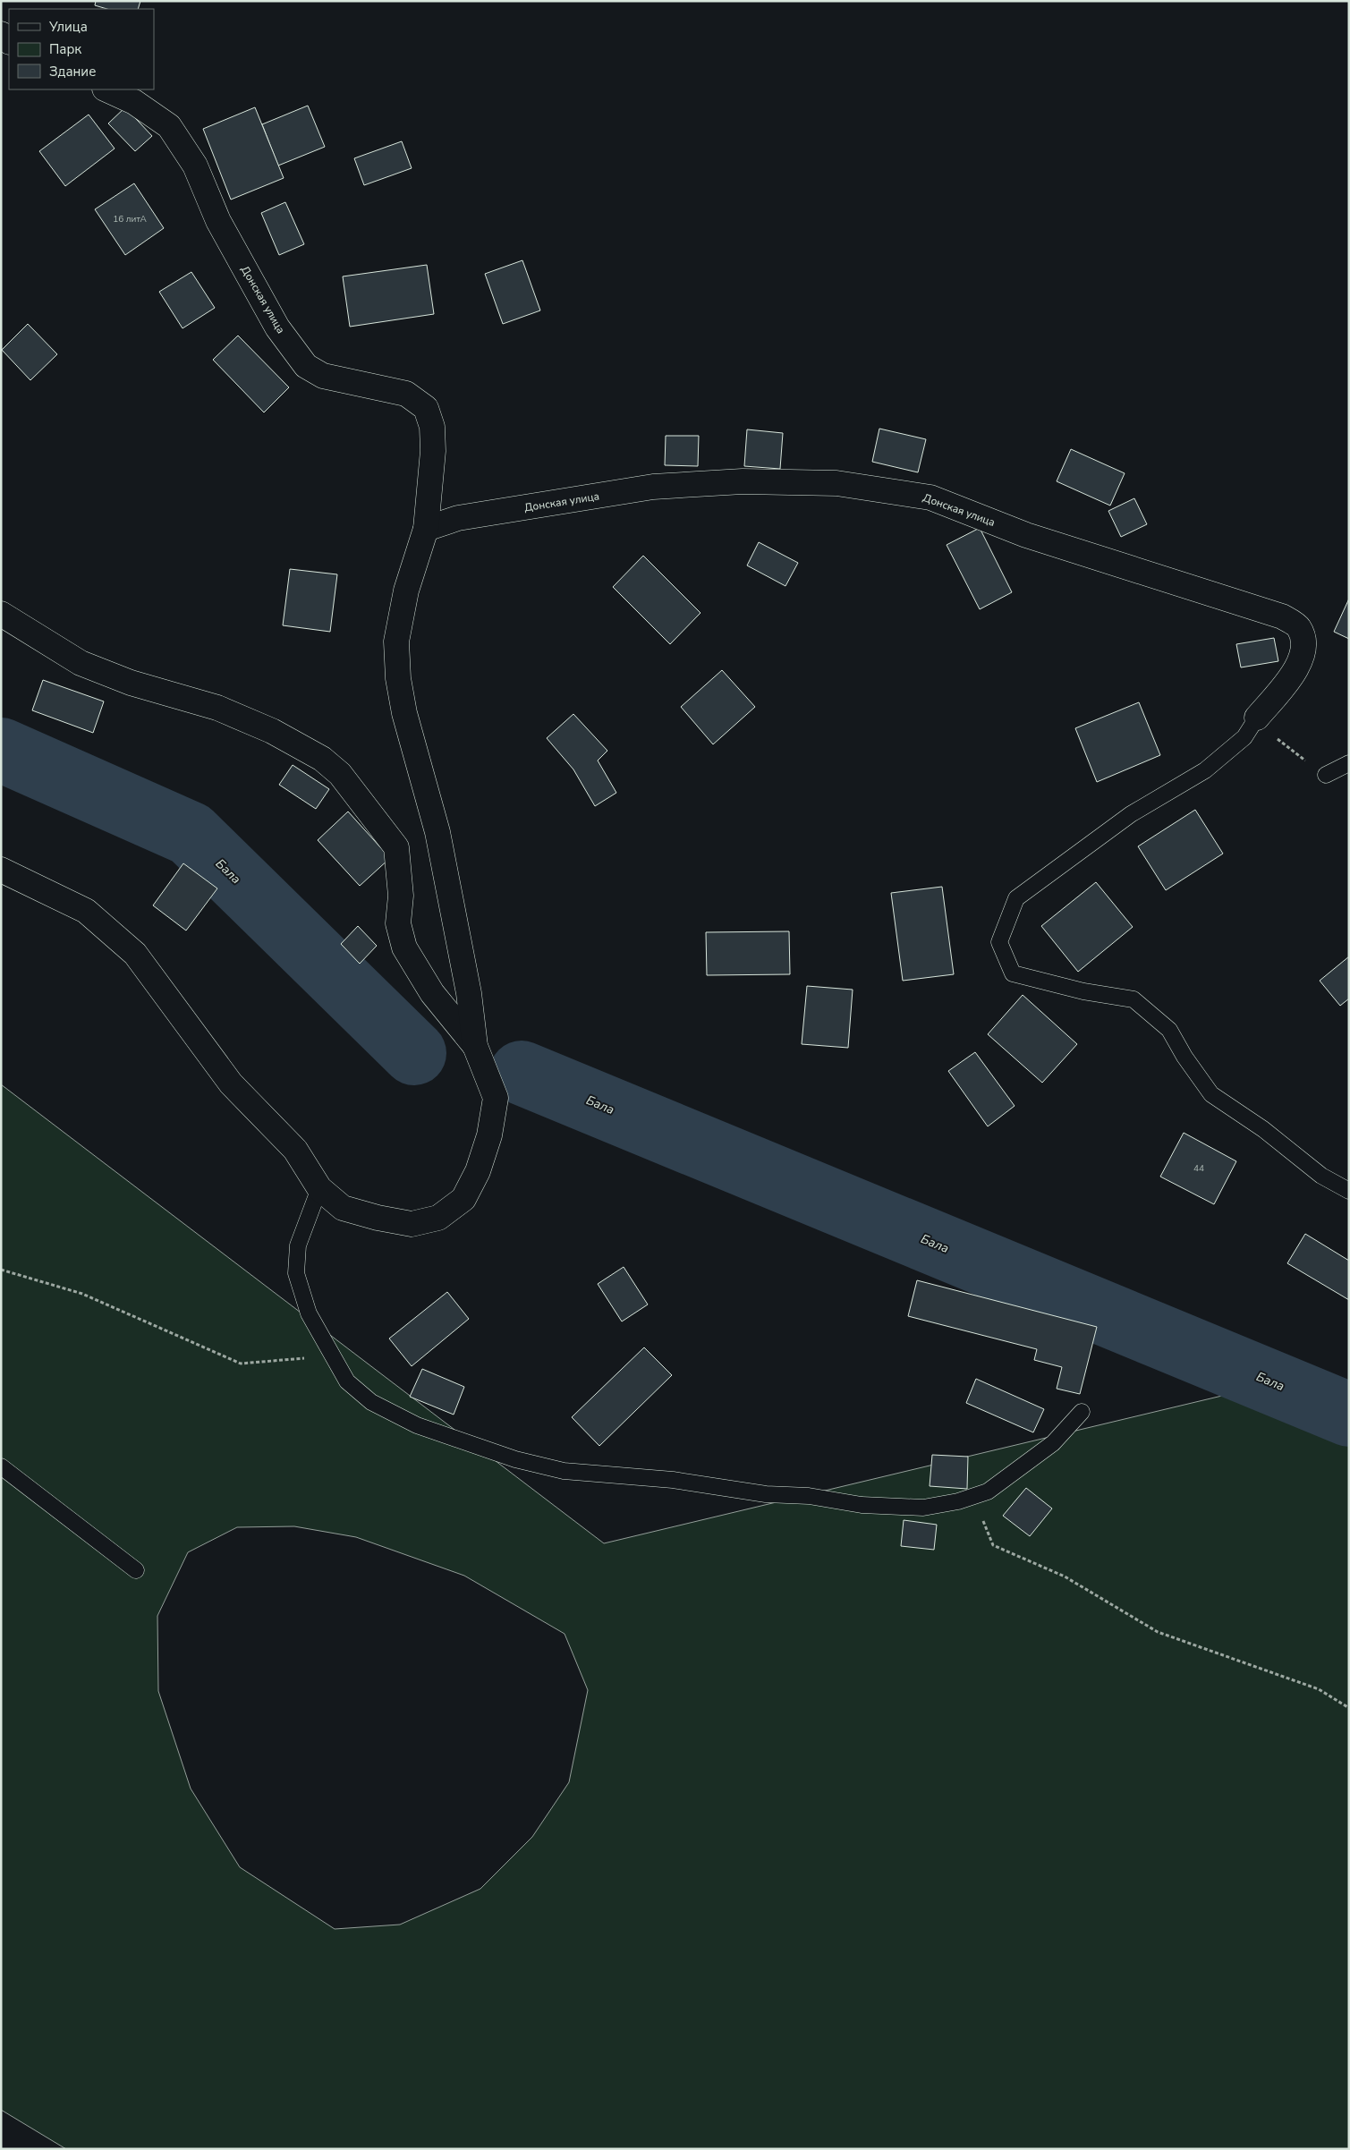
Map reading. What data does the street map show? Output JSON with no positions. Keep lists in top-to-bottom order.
{
  "streets": {
    "street": ["Донская улица"]
  },
  "water": ["Бала"],
  "house_numbers": ["16 литА", "44"],
  "legend": ["Улица", "Парк", "Здание"]
}
